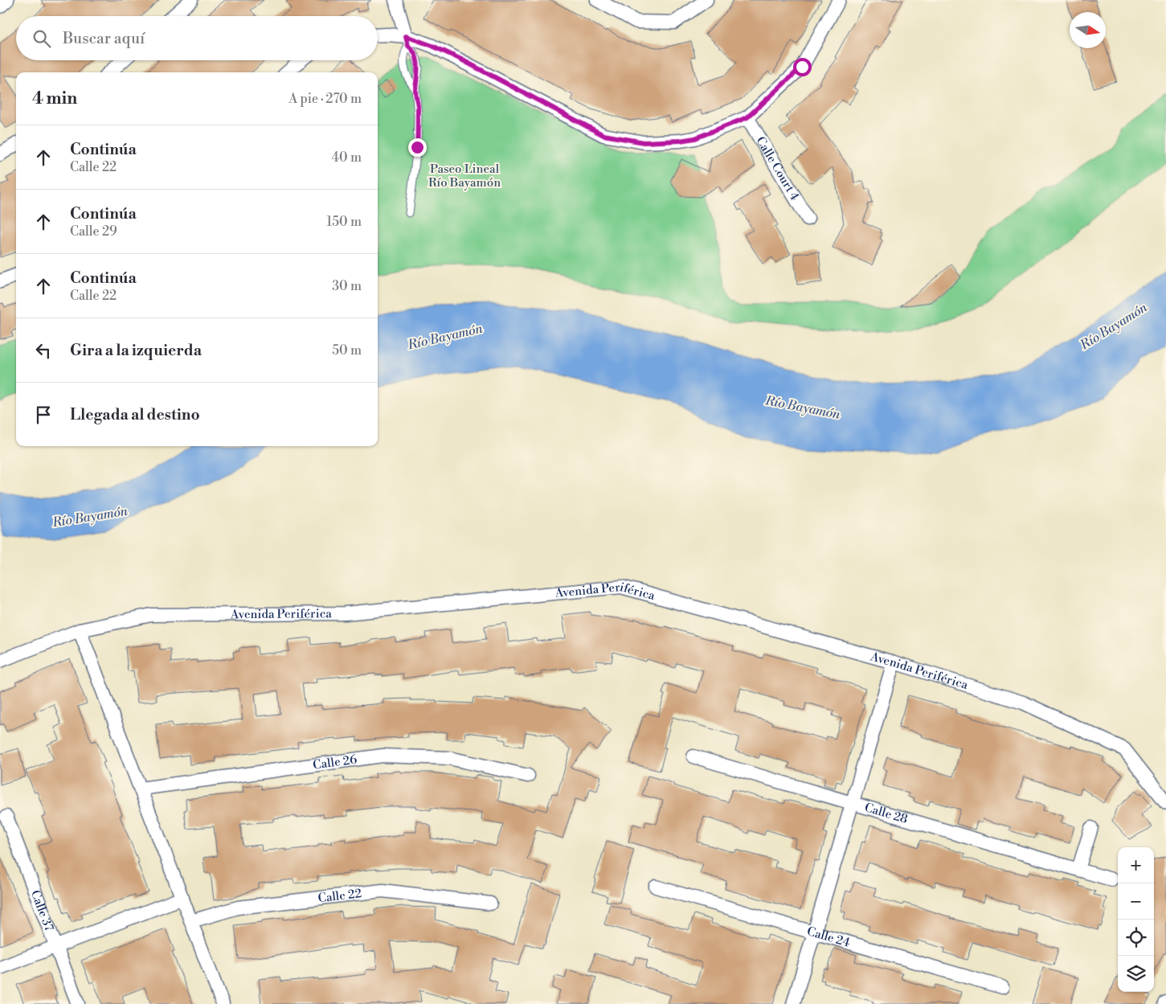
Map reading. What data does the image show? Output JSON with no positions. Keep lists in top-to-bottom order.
{
  "streets": {
    "street": [
      "Calle Court 4",
      "Avenida Periférica",
      "Calle 26",
      "Calle 28",
      "Calle 22",
      "Calle 37",
      "Calle 24"
    ]
  },
  "water": ["Río Bayamón"],
  "parks": ["Paseo Lineal Río Bayamón"],
  "north": "right",
  "page": {
    "search": "Buscar aquí",
    "heading": ["4 min", "A pie · 270 m"],
    "list": [
      ["Continúa", "Calle 22", "40 m"],
      ["Continúa", "Calle 29", "150 m"],
      ["Continúa", "Calle 22", "30 m"],
      ["Gira a la izquierda", "50 m"],
      "Llegada al destino"
    ],
    "map_buttons": ["+", "−"]
  }
}
